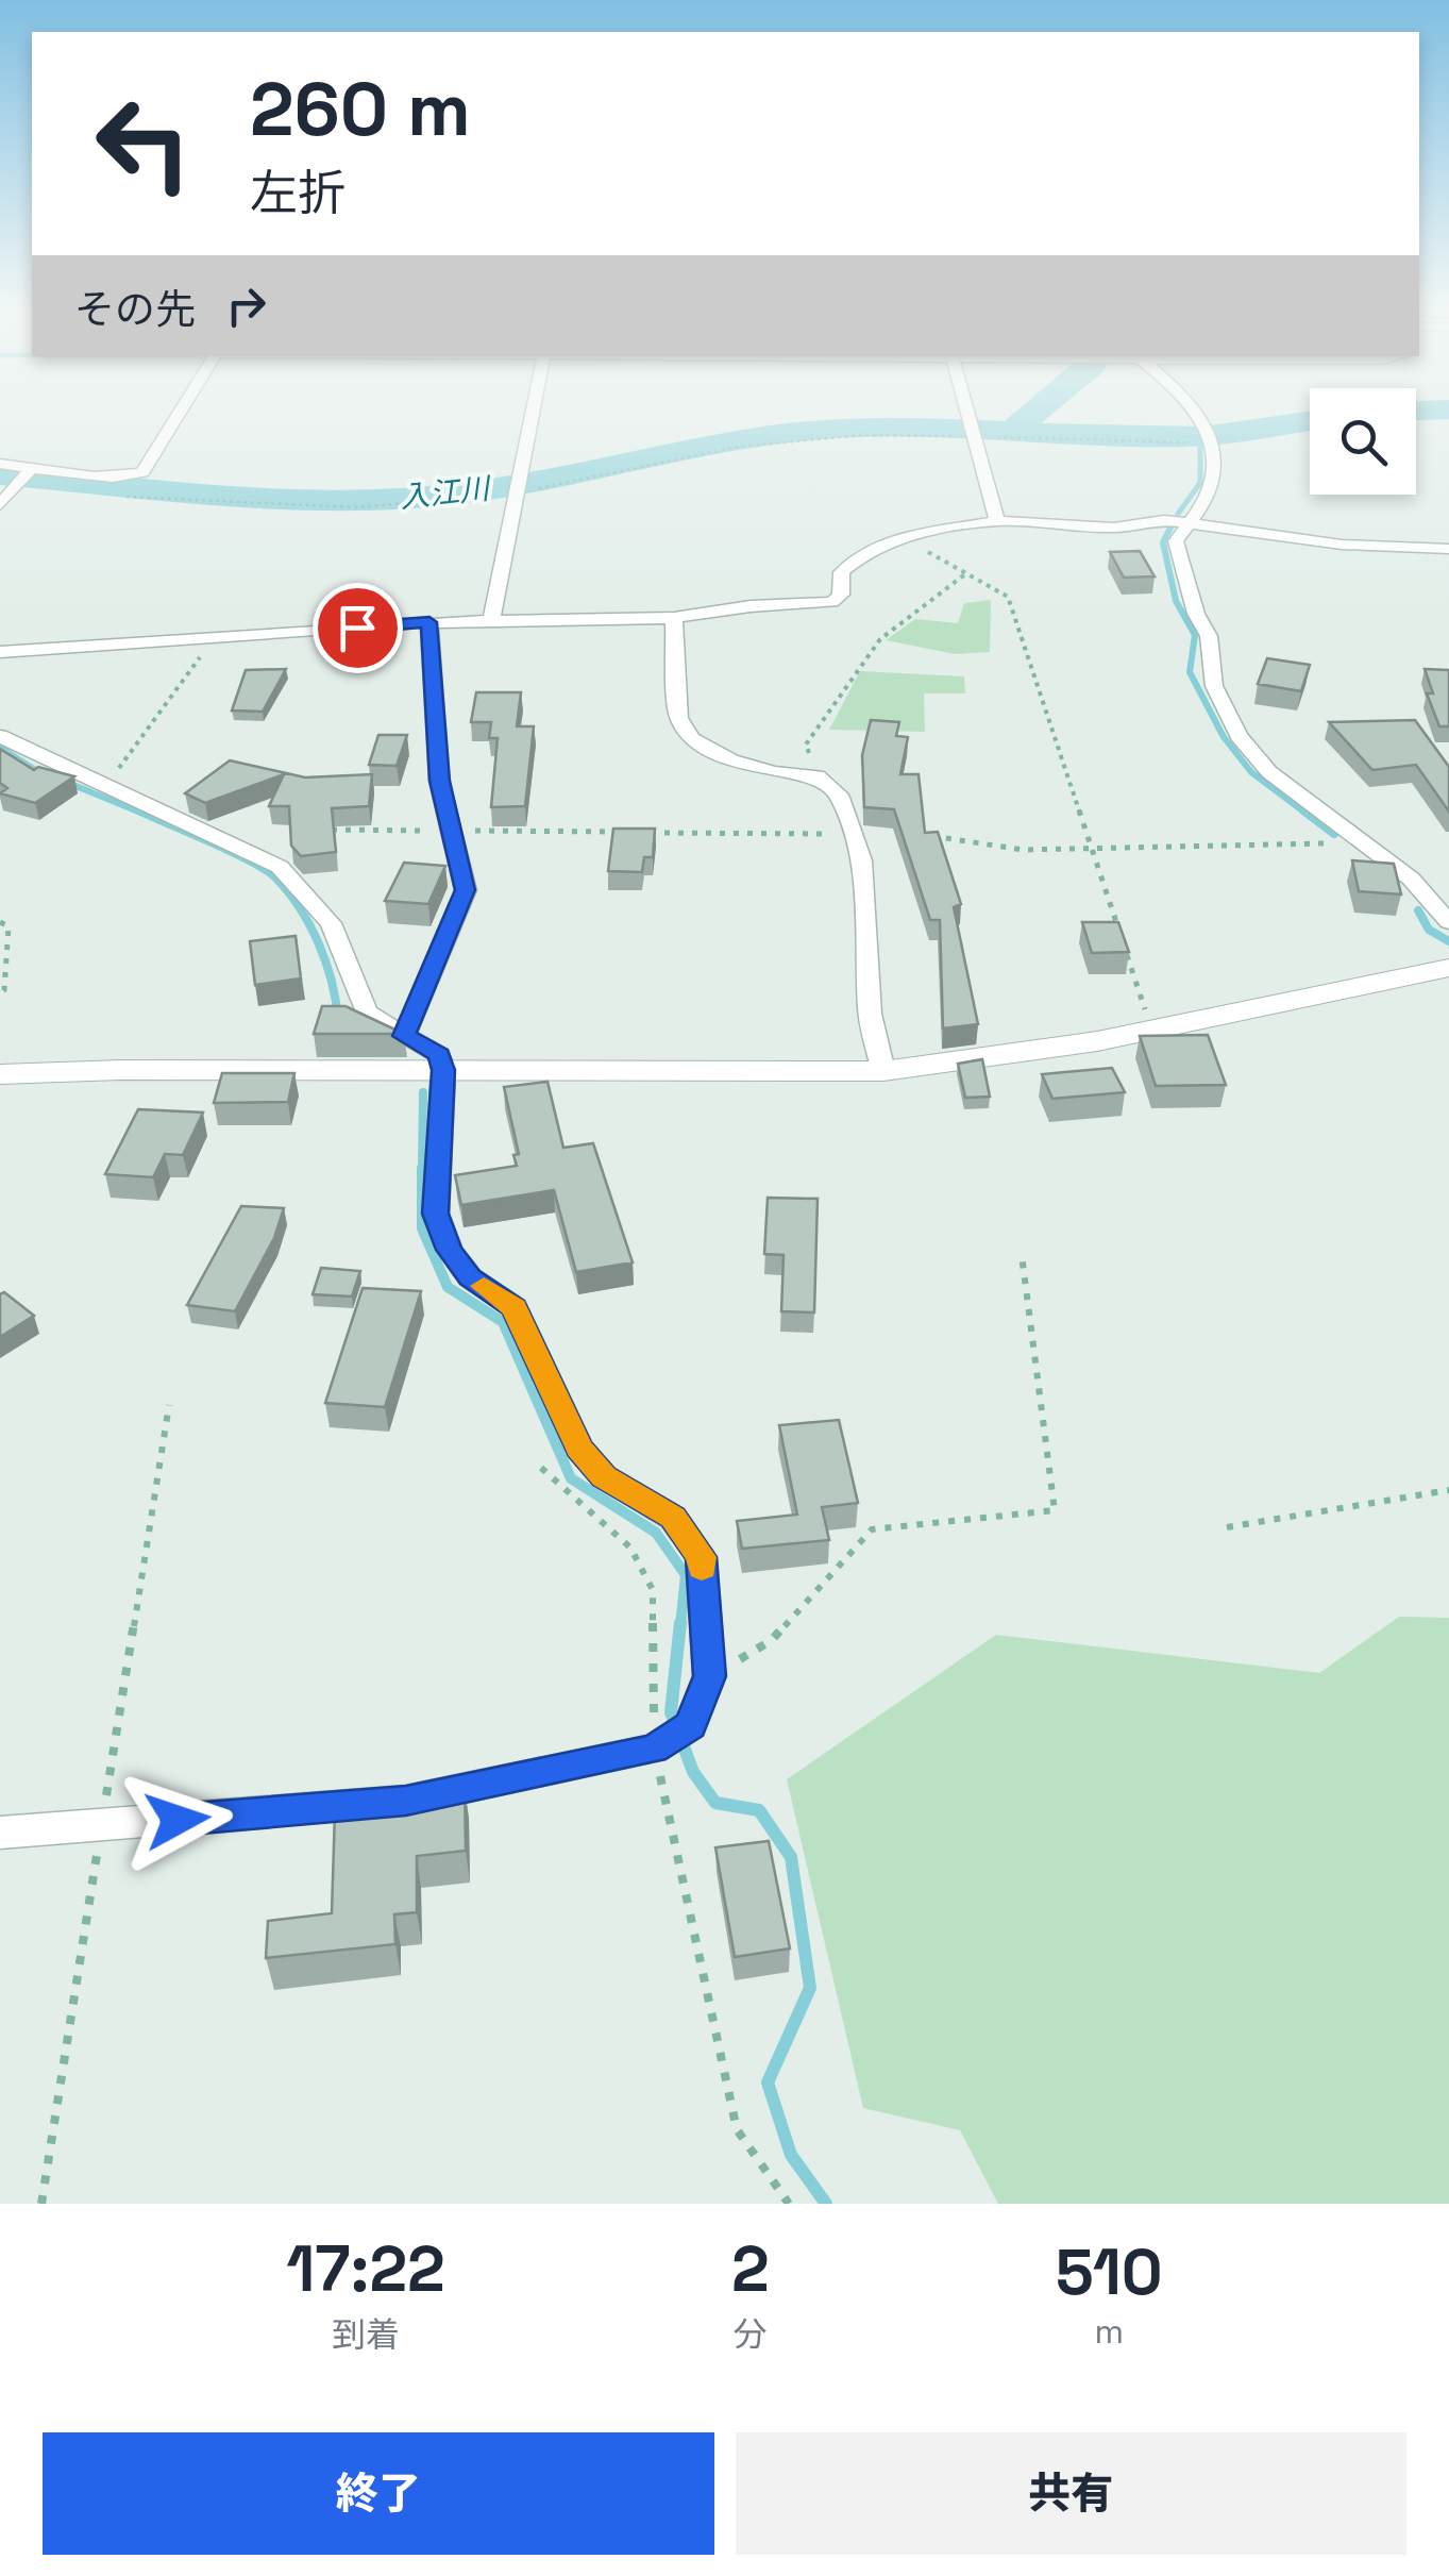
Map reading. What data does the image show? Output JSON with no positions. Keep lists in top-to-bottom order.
{
  "water": ["入江川"],
  "page": {
    "turn": ["260 m", "左折"],
    "then": "その先",
    "eta": [
      "17:22",
      "到着",
      "2",
      "分",
      "510",
      "m"
    ],
    "buttons": ["終了", "共有"]
  }
}
